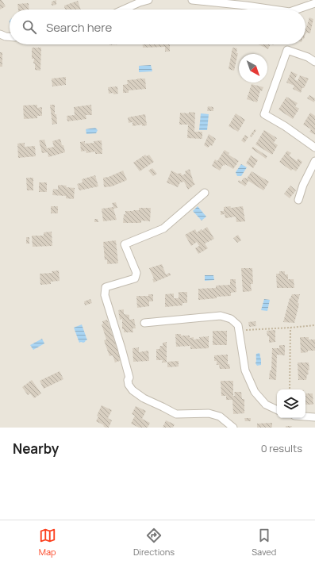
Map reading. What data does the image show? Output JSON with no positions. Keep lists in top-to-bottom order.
{
  "north": "bottom right",
  "page": {
    "search": "Search here",
    "heading": ["Nearby", "0 results"],
    "nav": ["Map", "Directions", "Saved"]
  }
}
